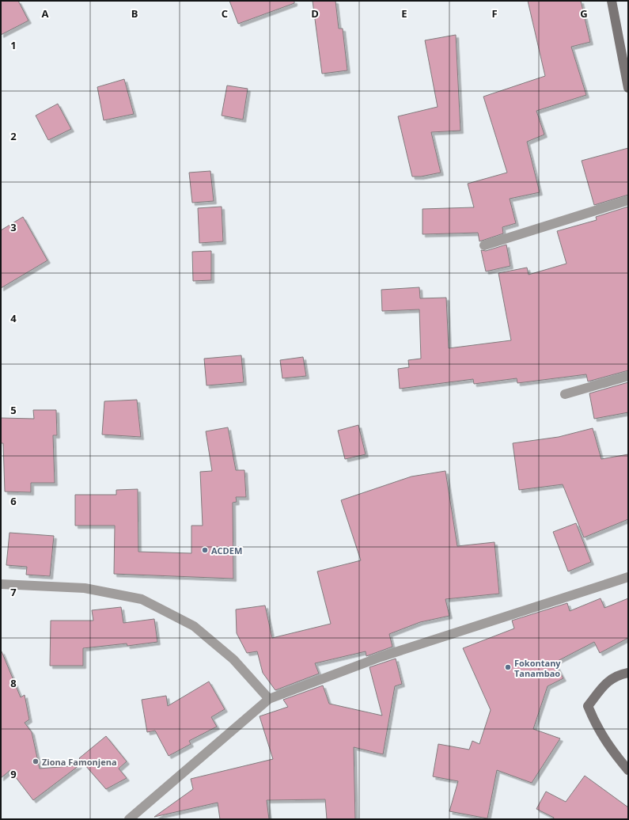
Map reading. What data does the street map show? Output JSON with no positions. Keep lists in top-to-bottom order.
{
  "places": ["ACDEM", "Fokontany Tanambao", "Ziona Famonjena"],
  "grid": {
    "columns": [
      "A",
      "B",
      "C",
      "D",
      "E",
      "F",
      "G"
    ],
    "rows": [
      "1",
      "2",
      "3",
      "4",
      "5",
      "6",
      "7",
      "8",
      "9"
    ]
  }
}
